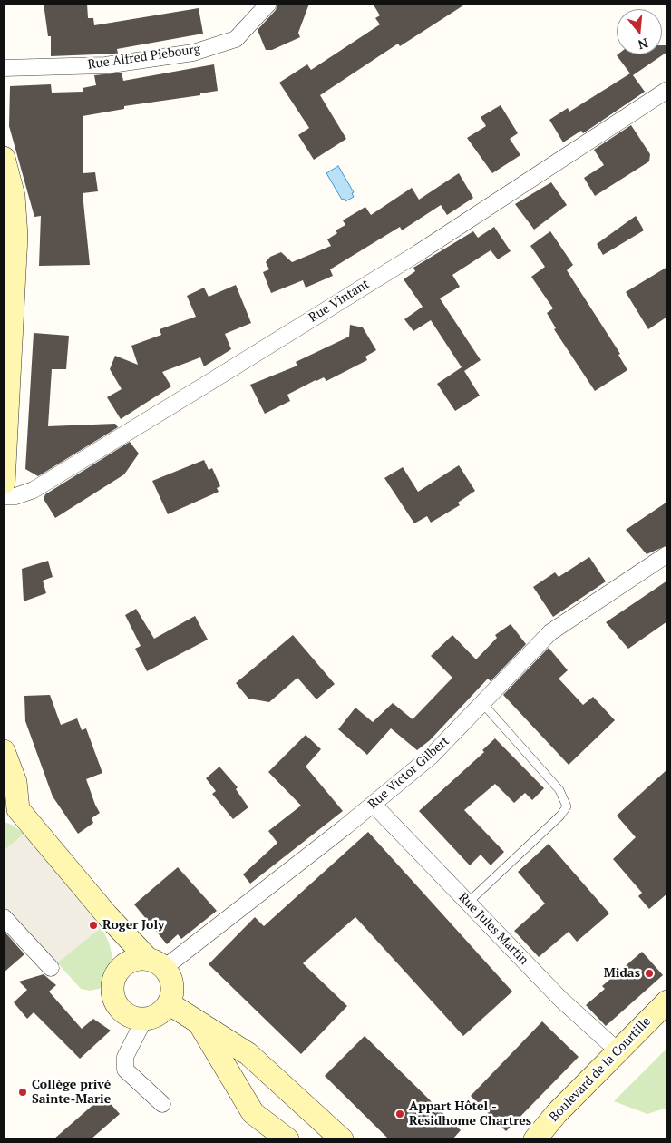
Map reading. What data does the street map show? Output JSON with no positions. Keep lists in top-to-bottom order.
{
  "streets": {
    "main road": ["Boulevard de la Courtille"],
    "street": [
      "Rue Alfred Piebourg",
      "Rue Vintant",
      "Rue Victor Gilbert",
      "Rue Jules Martin"
    ]
  },
  "crossings": [
    ["Rue Victor Gilbert", "Rue Jules Martin"],
    ["Rue Jules Martin", "Boulevard de la Courtille"]
  ],
  "places": [
    "Roger Joly",
    "Midas",
    "Collège privé Sainte-Marie",
    "Appart Hôtel - Residhome Chartres"
  ],
  "north": "bottom"
}
